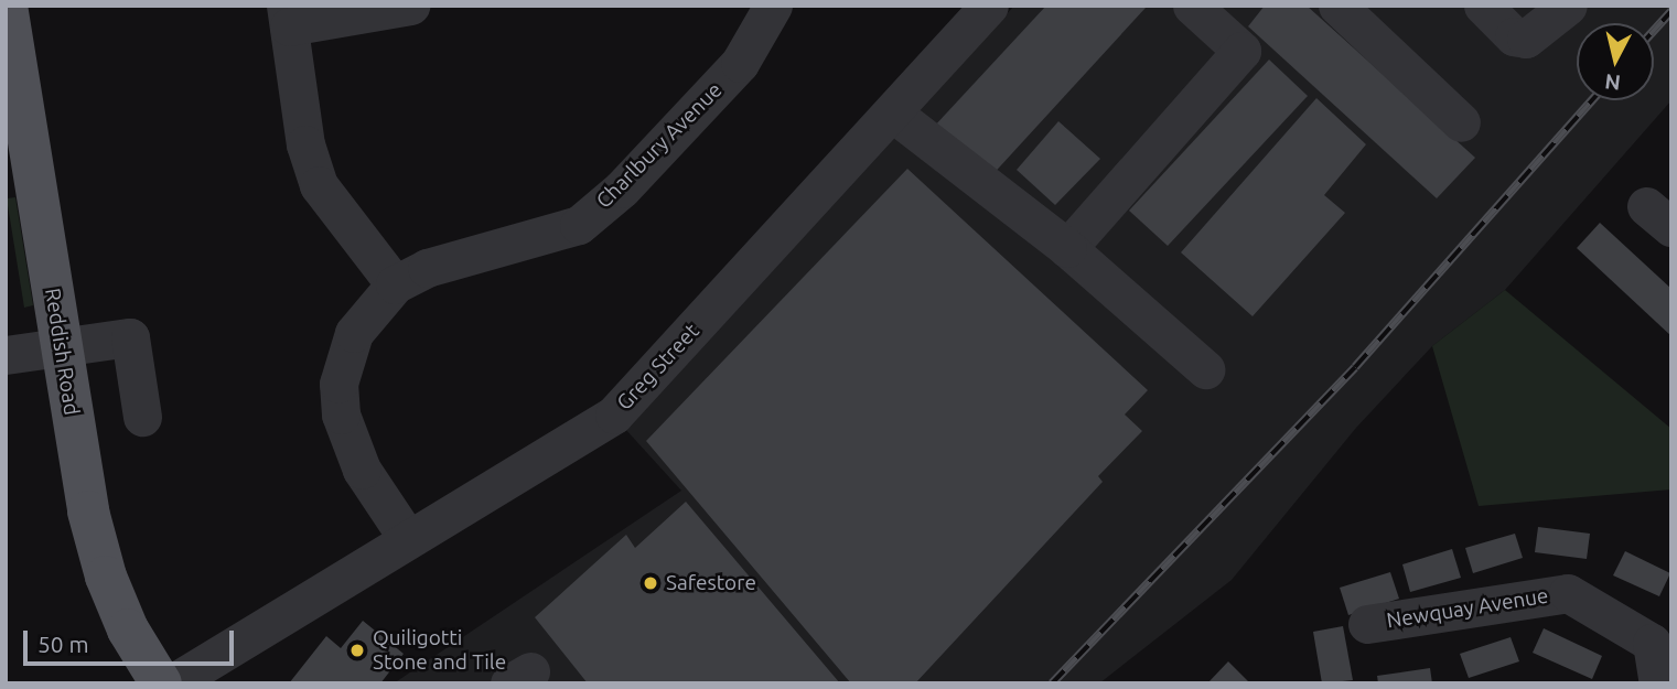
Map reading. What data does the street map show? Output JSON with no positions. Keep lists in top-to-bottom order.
{
  "streets": {
    "main road": ["Reddish Road"],
    "street": ["Charlbury Avenue", "Greg Street", "Newquay Avenue"]
  },
  "crossings": [
    ["Charlbury Avenue", "Greg Street"]
  ],
  "places": ["Safestore", "Quiligotti Stone and Tile"],
  "scale_bar": "50 m",
  "north": "bottom"
}
